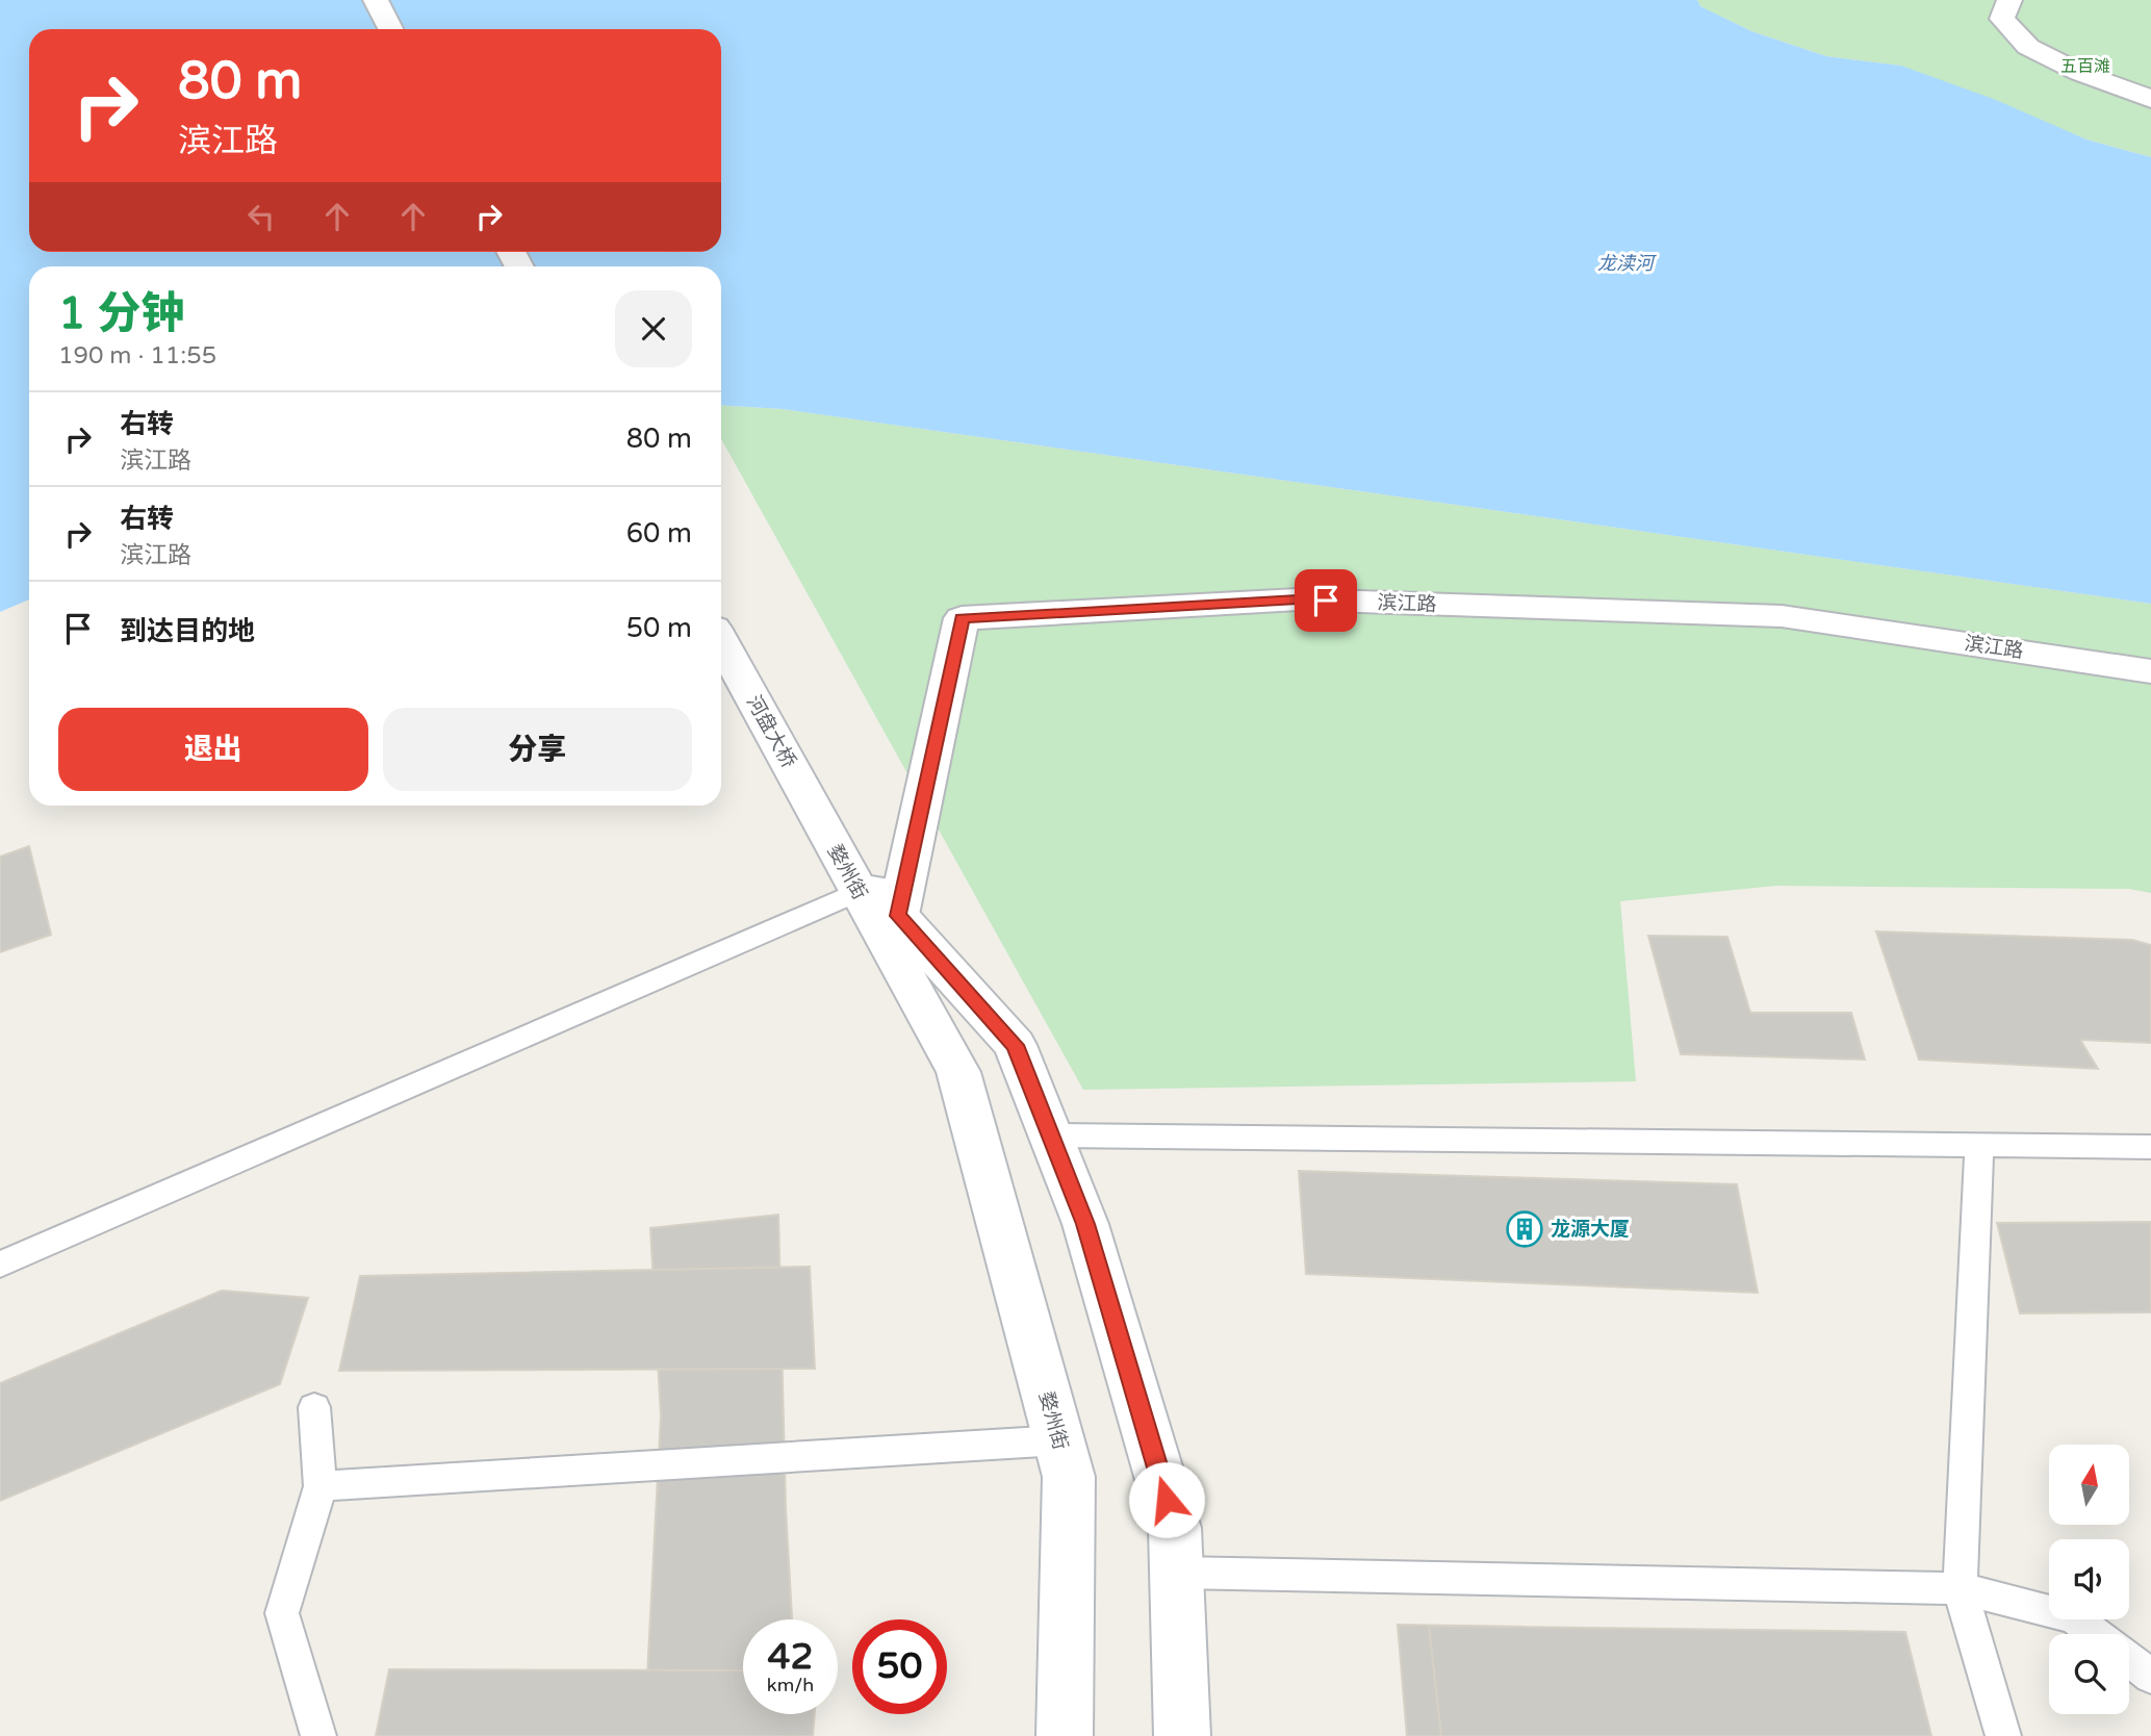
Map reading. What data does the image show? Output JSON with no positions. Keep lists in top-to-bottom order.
{
  "streets": {
    "main road": ["滨江路", "河盘大桥", "婺州街"]
  },
  "crossings": [
    ["滨江路", "婺州街"],
    ["河盘大桥", "婺州街"]
  ],
  "water": ["龙渎河"],
  "parks": ["五百滩"],
  "places": {
    "building": ["龙源大厦"]
  },
  "north": "top",
  "page": {
    "turn": ["80 m", "滨江路"],
    "heading": ["1 分钟", "190 m · 11:55"],
    "list": [
      {
        "name": "右转",
        "note": "滨江路",
        "value": "80 m"
      },
      {
        "name": "右转",
        "note": "滨江路",
        "value": "60 m"
      },
      {
        "name": "到达目的地",
        "value": "50 m"
      }
    ],
    "buttons": ["退出", "分享"],
    "speed": "42 km/h",
    "limit": "50"
  }
}
